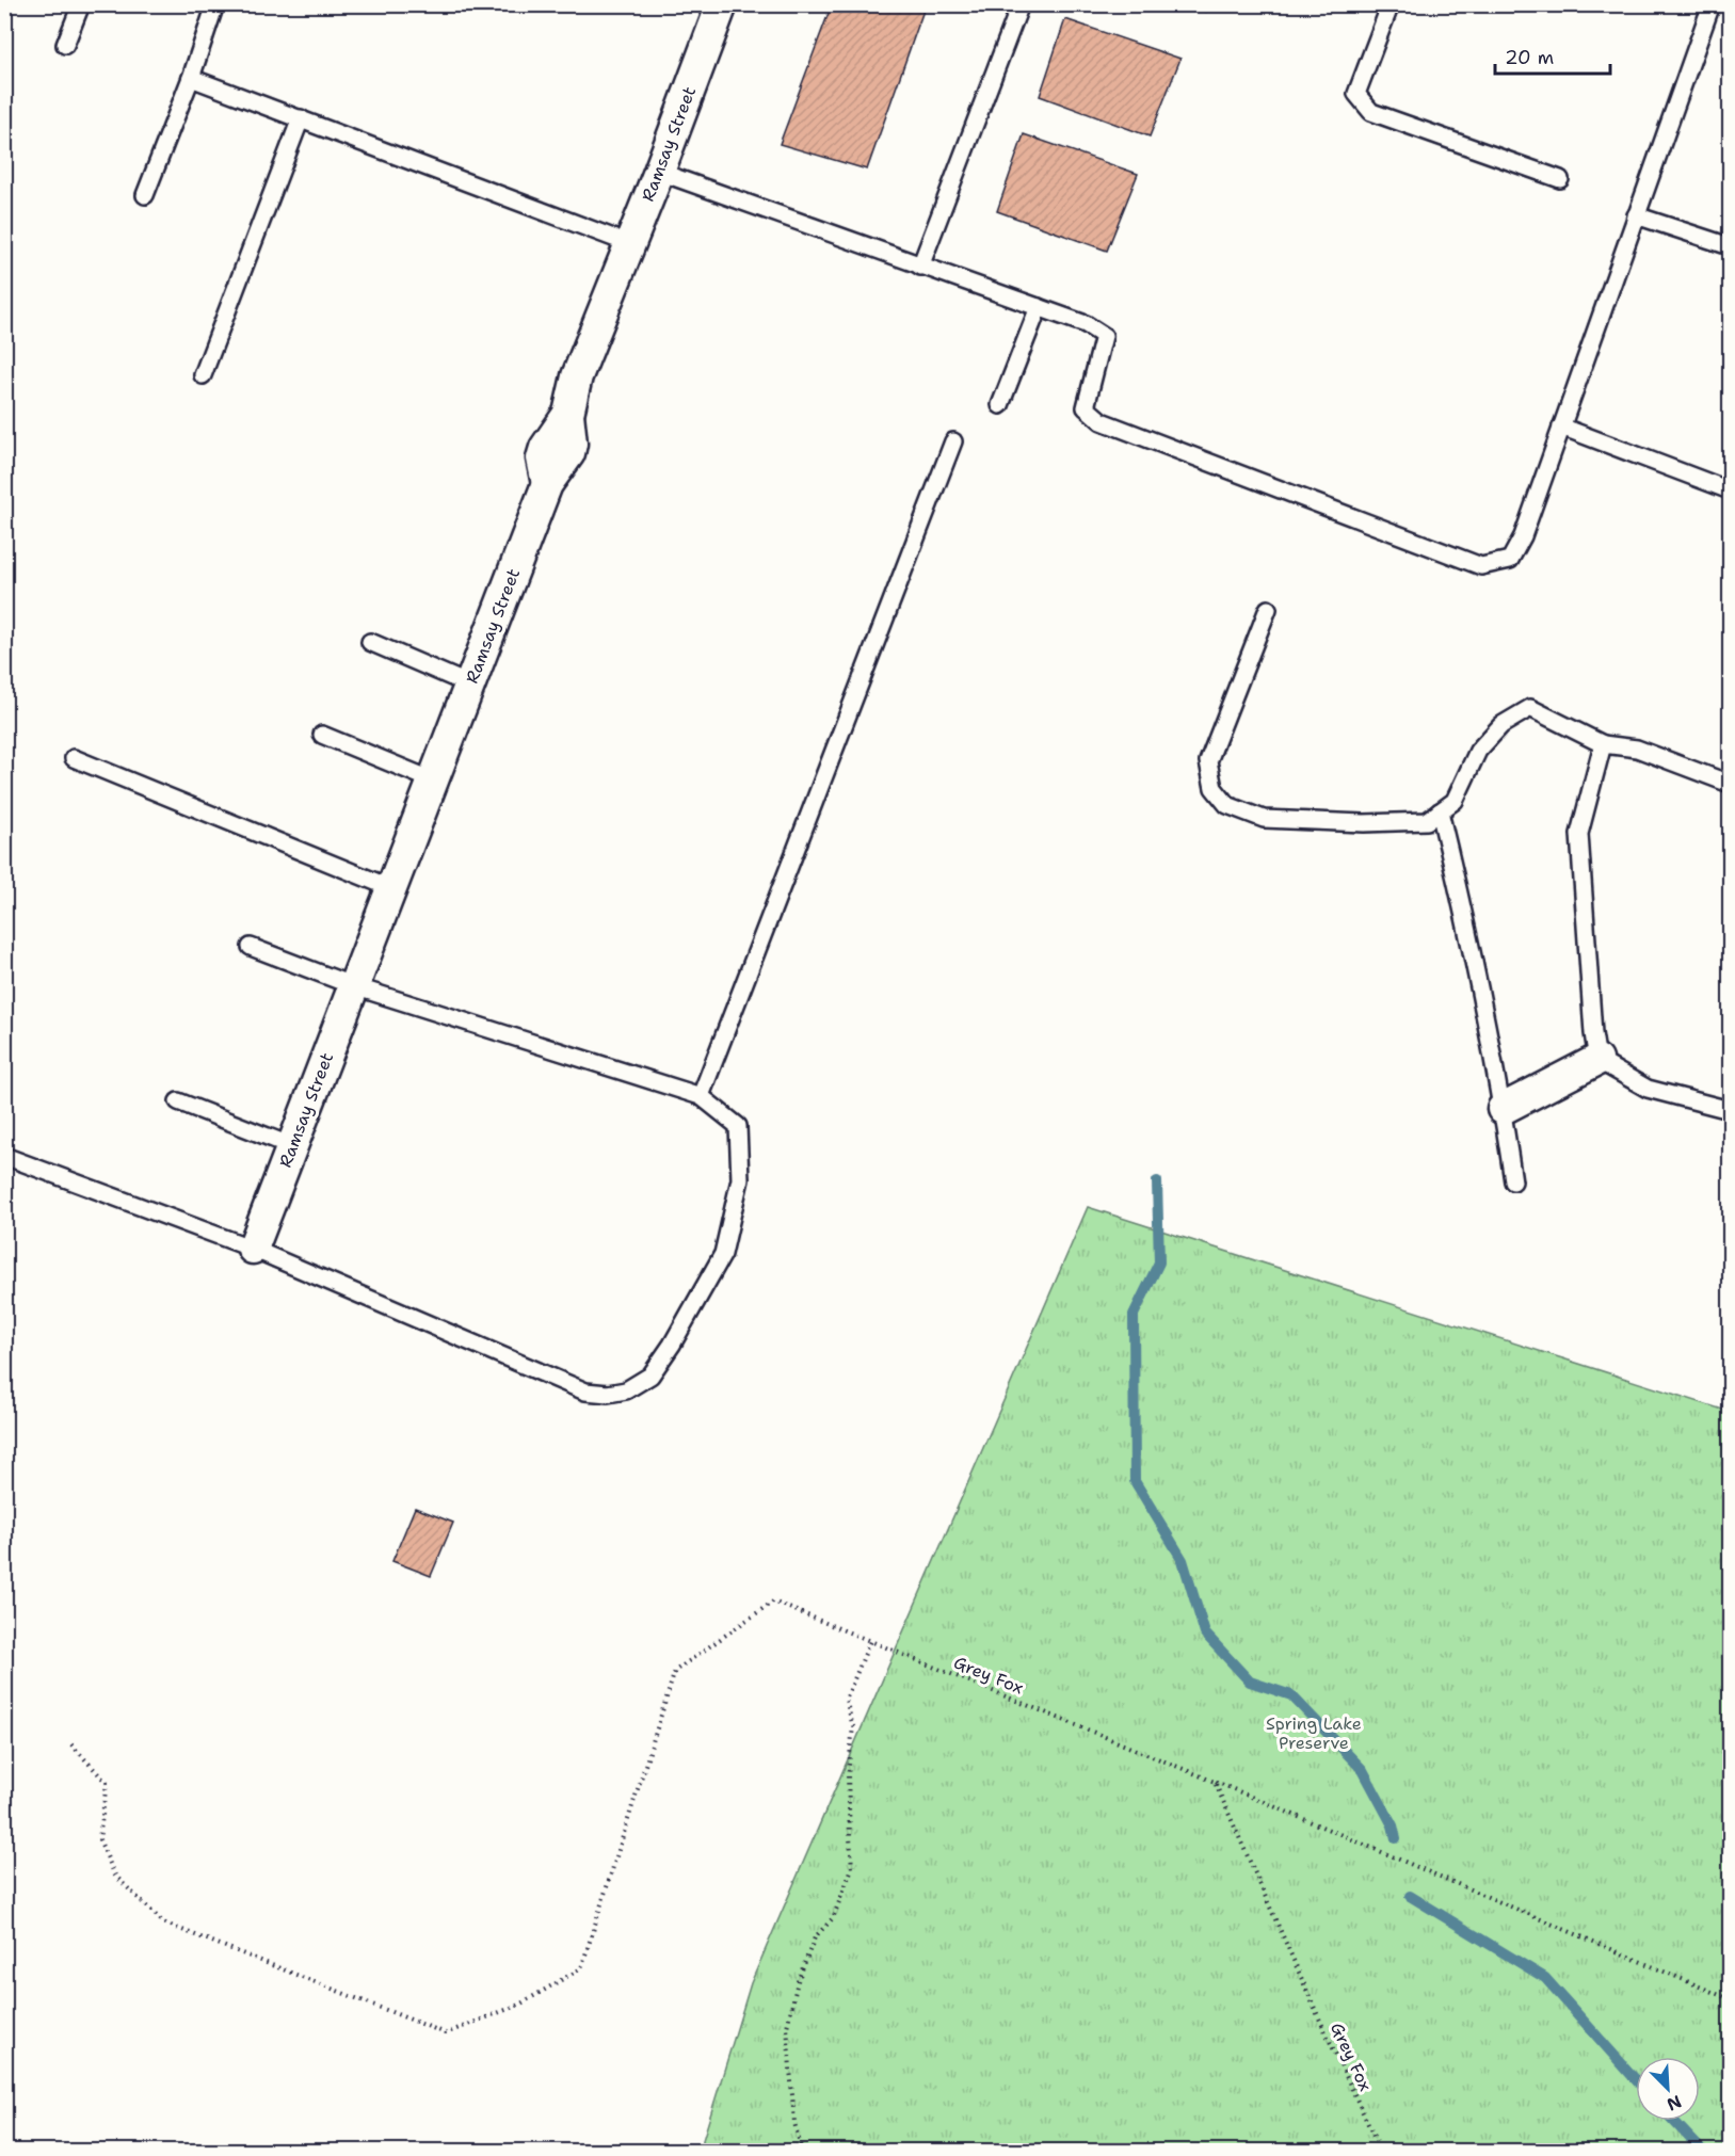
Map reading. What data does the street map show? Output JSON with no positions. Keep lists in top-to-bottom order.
{
  "streets": {
    "street": ["Ramsay Street"],
    "path": ["Grey Fox"]
  },
  "parks": ["Spring Lake Preserve"],
  "scale_bar": "20 m",
  "north": "bottom right"
}
